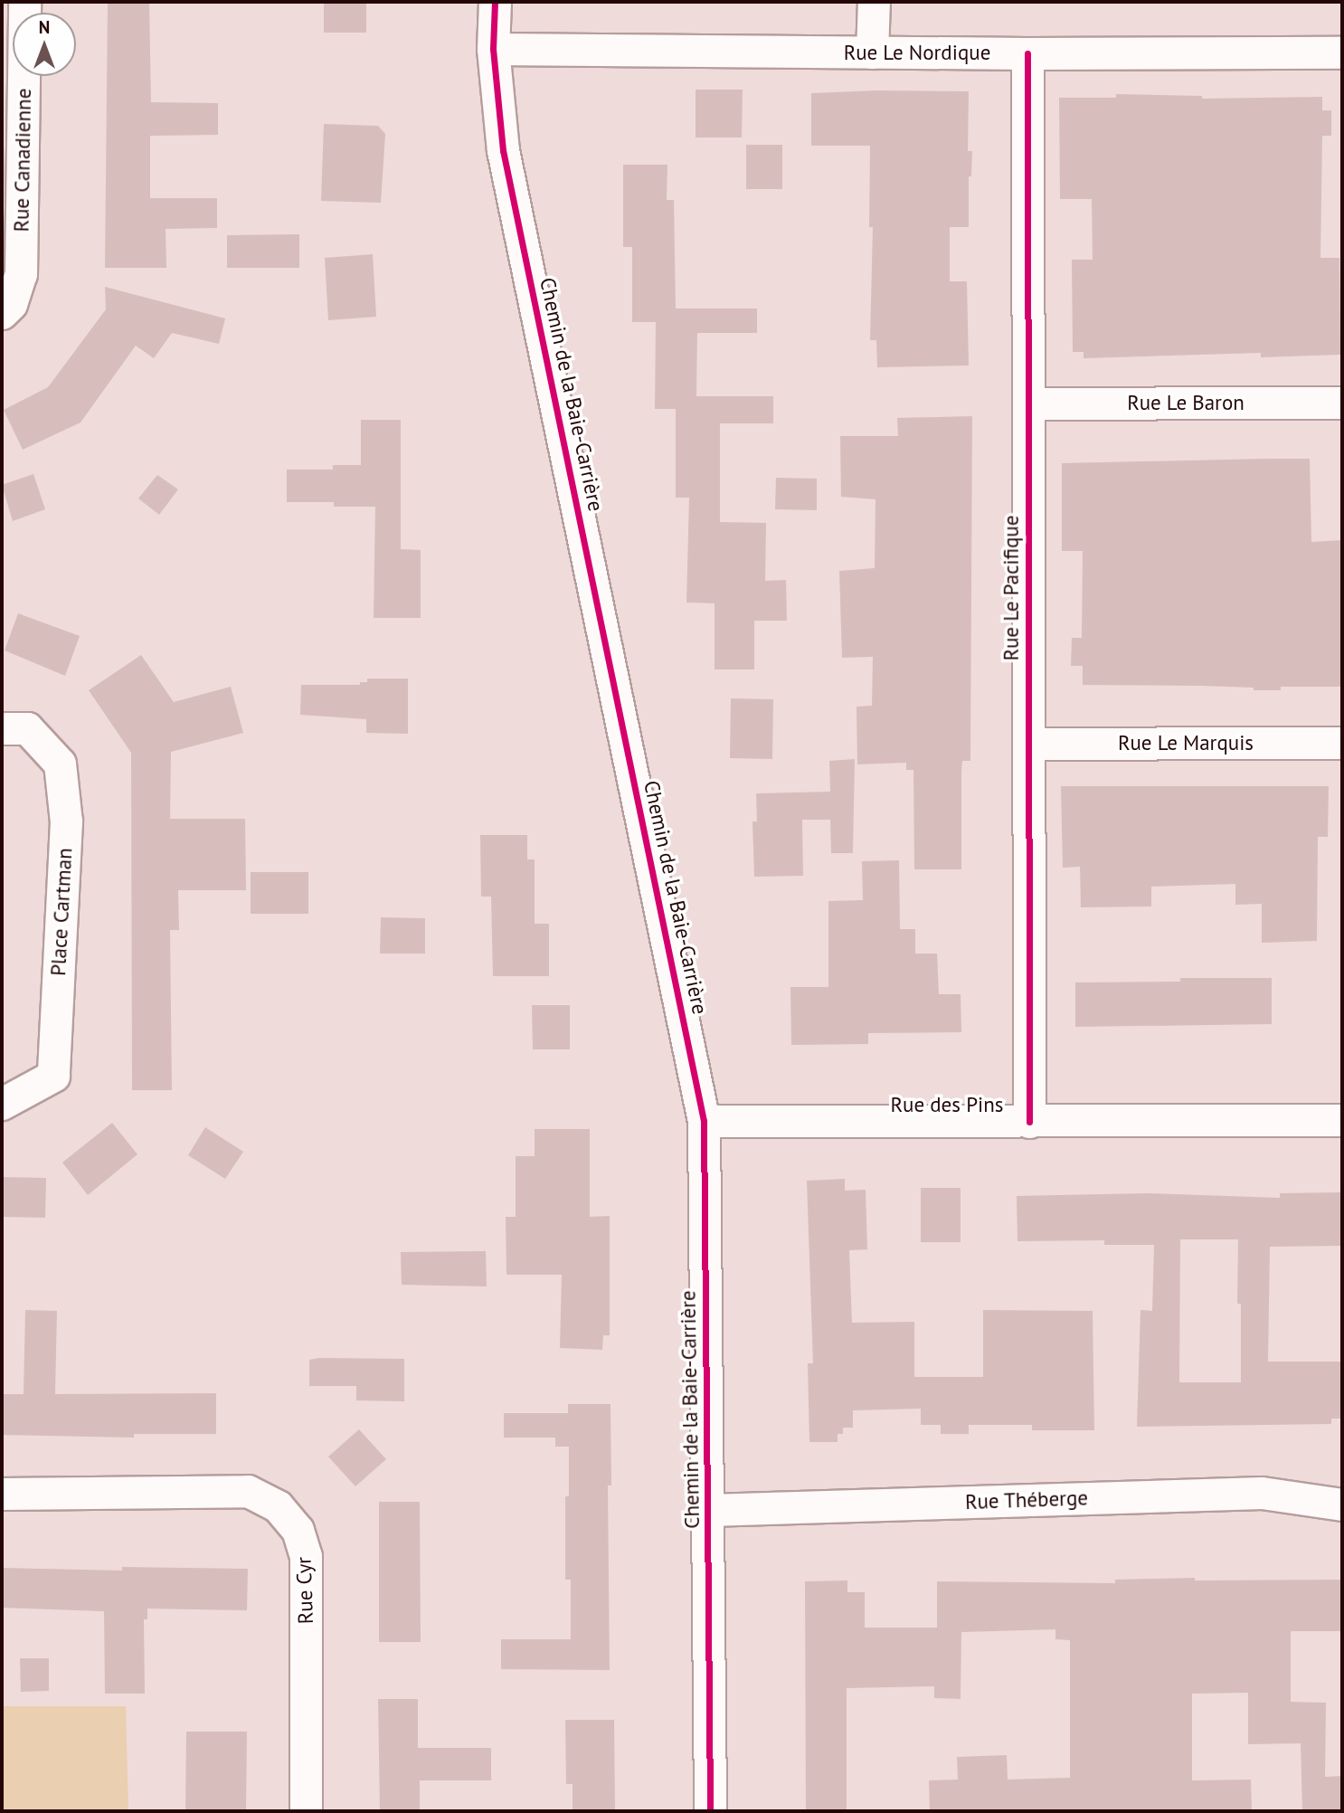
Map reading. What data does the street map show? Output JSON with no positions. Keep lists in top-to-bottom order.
{
  "streets": {
    "street": [
      "Rue Le Nordique",
      "Rue Canadienne",
      "Chemin de la Baie-Carrière",
      "Rue Le Baron",
      "Rue Le Pacifique",
      "Rue Le Marquis",
      "Place Cartman",
      "Rue des Pins",
      "Rue Théberge",
      "Rue Cyr"
    ]
  },
  "crossings": [
    ["Rue Le Nordique", "Chemin de la Baie-Carrière"],
    ["Rue Le Nordique", "Rue Le Pacifique"],
    ["Chemin de la Baie-Carrière", "Rue des Pins"],
    ["Chemin de la Baie-Carrière", "Rue Théberge"],
    ["Rue Le Baron", "Rue Le Pacifique"],
    ["Rue Le Pacifique", "Rue Le Marquis"],
    ["Rue Le Pacifique", "Rue des Pins"]
  ],
  "north": "top"
}
